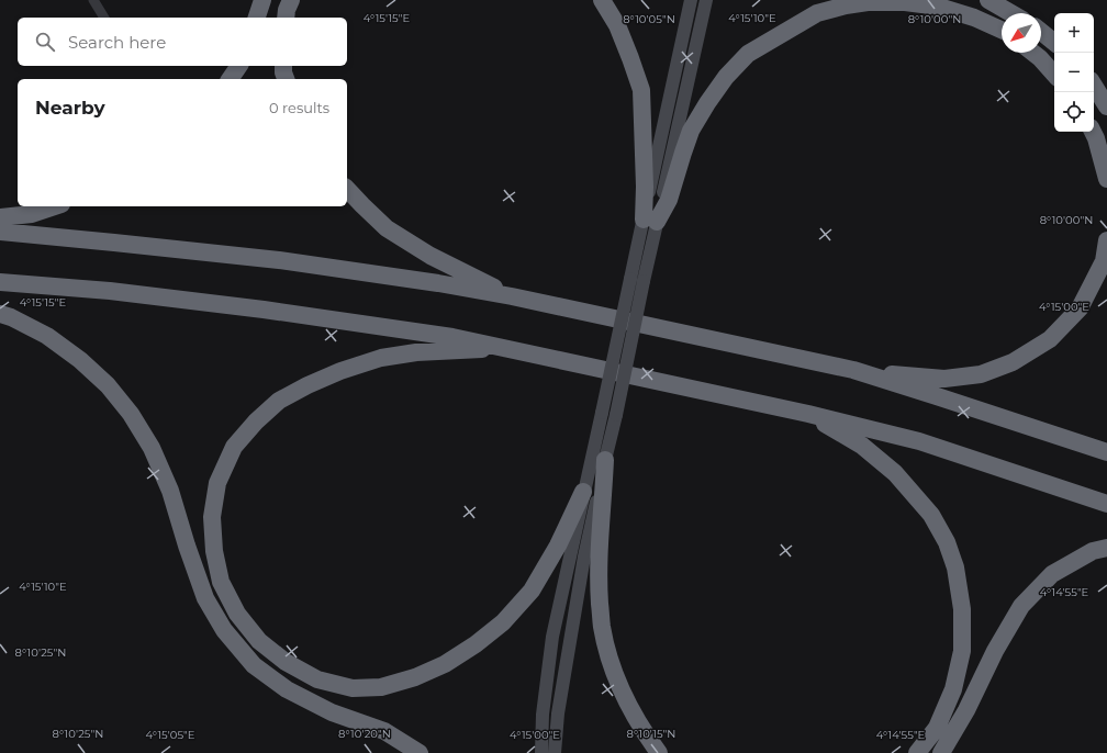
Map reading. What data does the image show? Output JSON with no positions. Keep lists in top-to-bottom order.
{
  "north": "bottom left",
  "page": {
    "map_buttons": ["+", "−"],
    "search": "Search here",
    "heading": ["Nearby", "0 results"]
  },
  "coordinates": [
    "4°15'15\"E",
    "4°15'10\"E",
    "8°10'05\"N",
    "8°10'00\"N",
    "4°15'00\"E",
    "4°14'55\"E",
    "8°10'25\"N",
    "8°10'20\"N",
    "8°10'15\"N",
    "4°15'05\"E"
  ]
}
